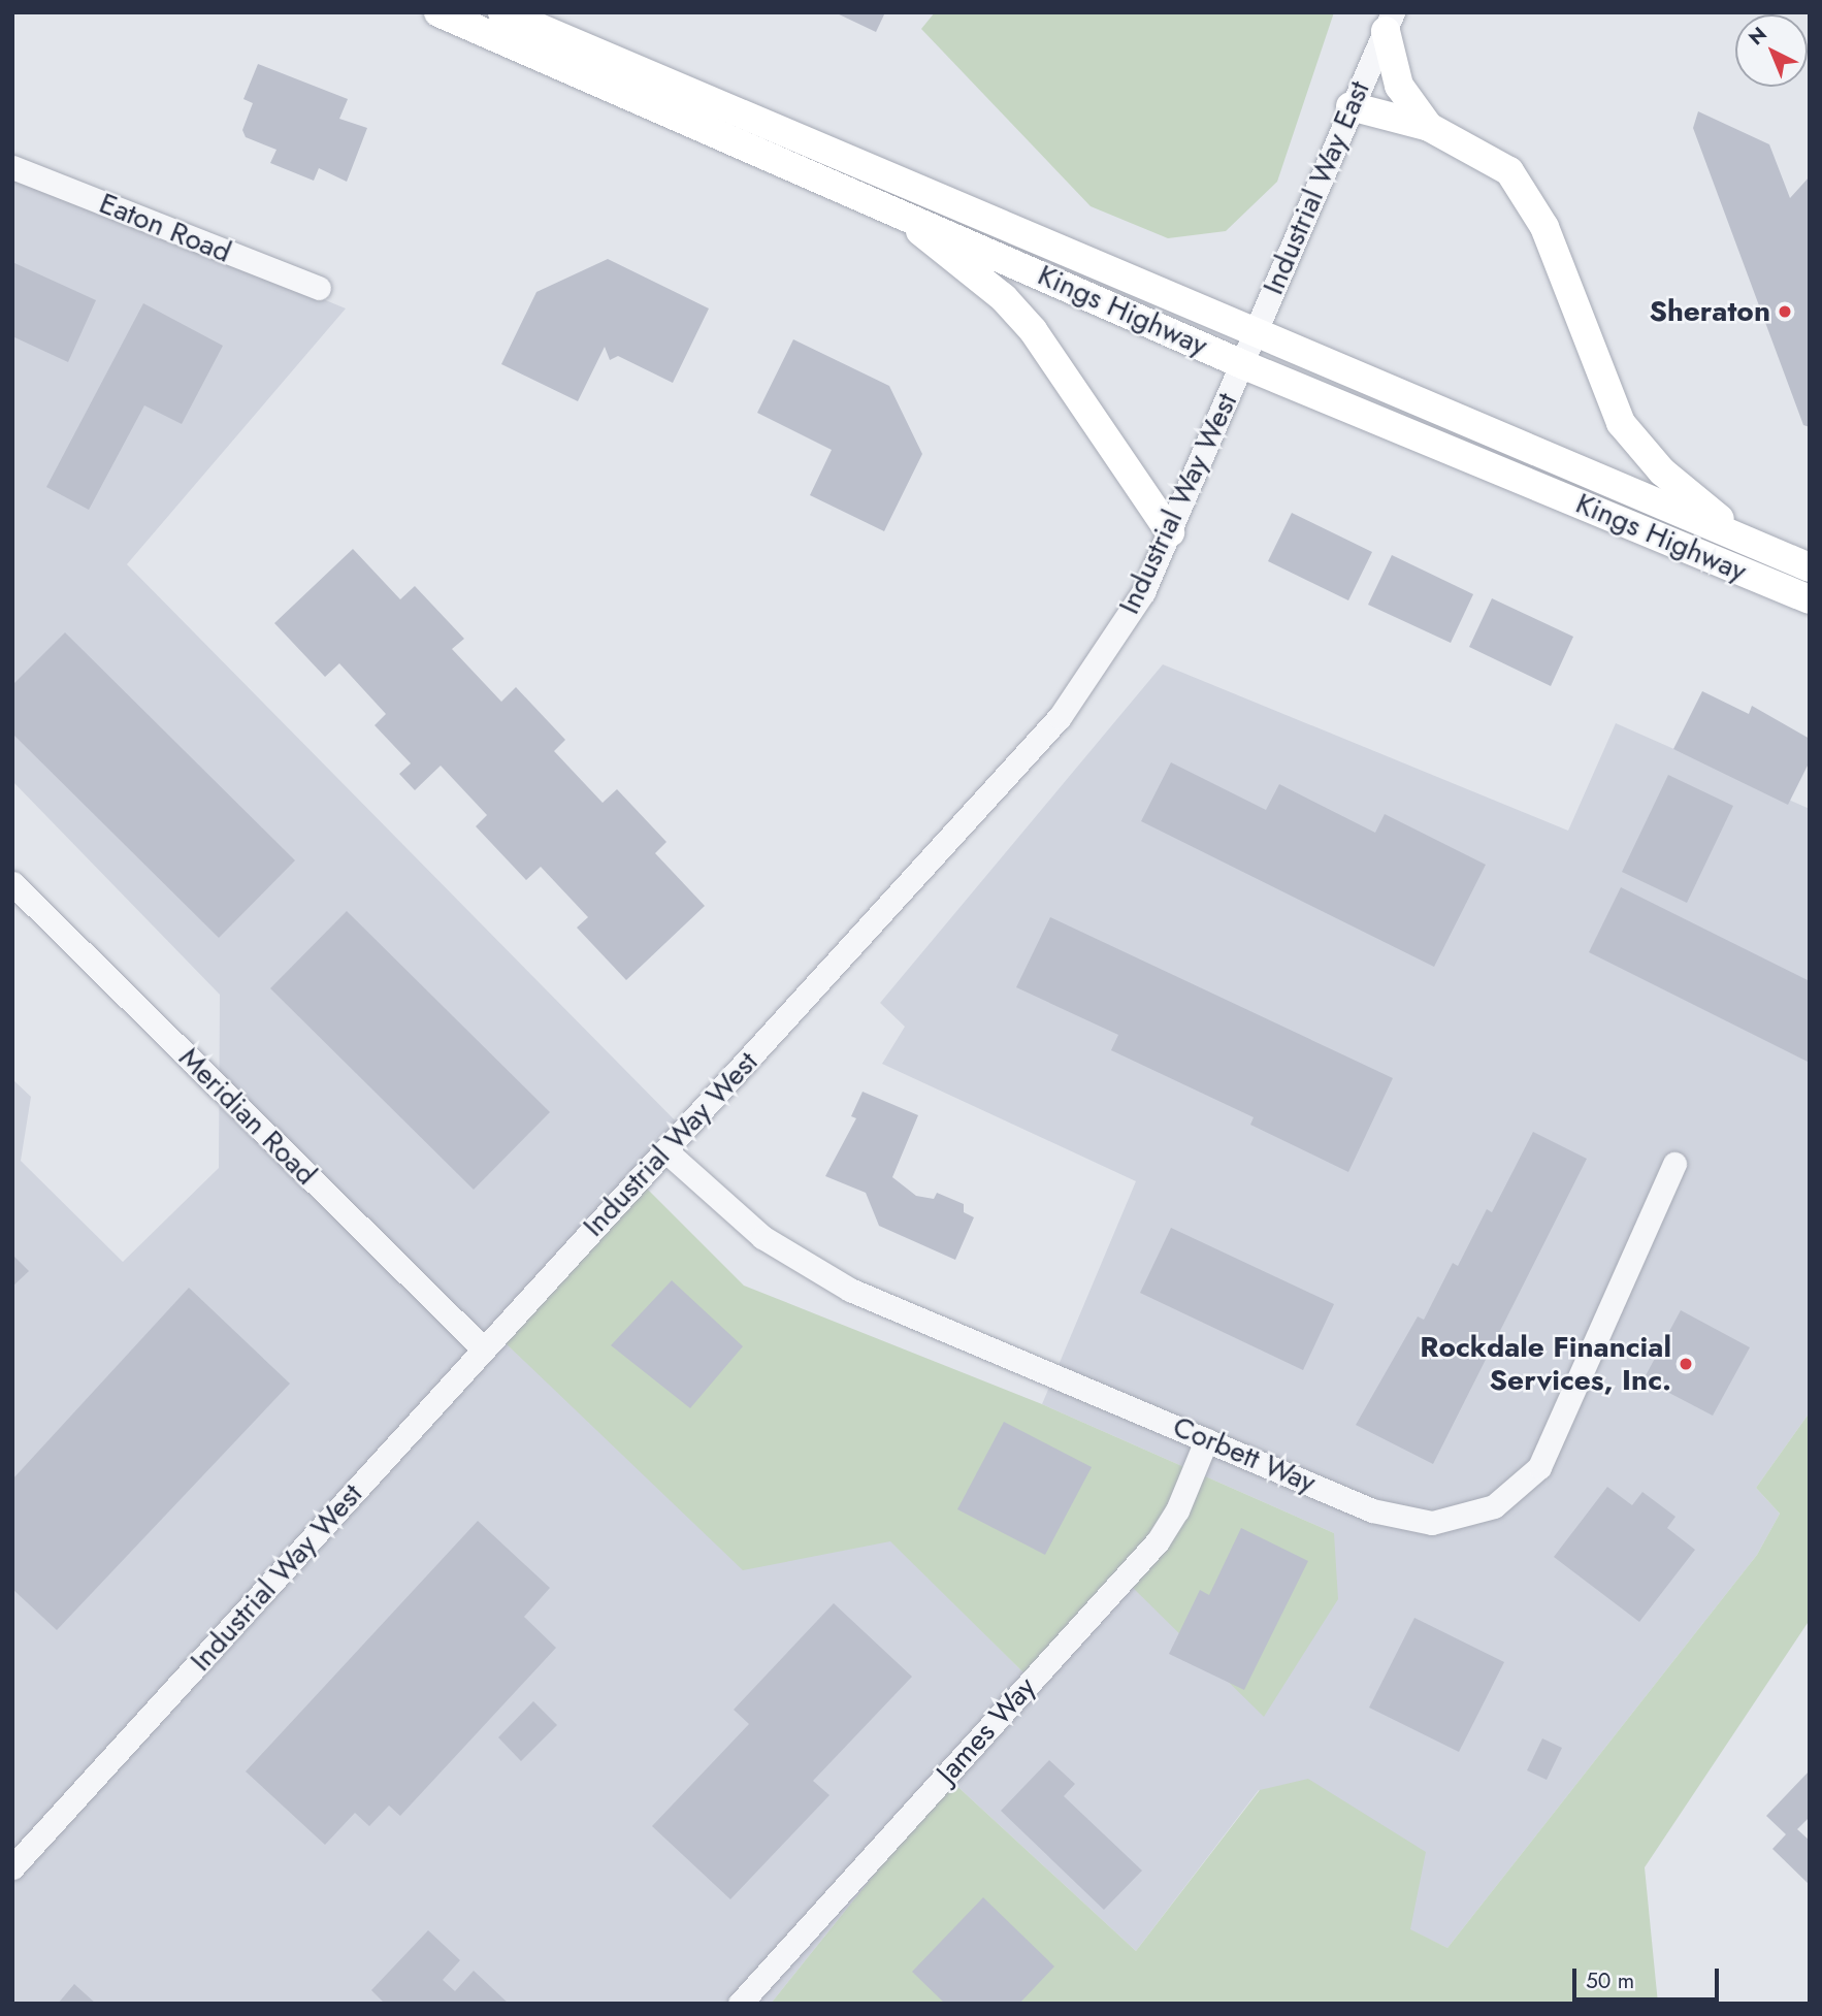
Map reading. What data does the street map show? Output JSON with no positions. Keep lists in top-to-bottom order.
{
  "streets": {
    "main road": ["Kings Highway"],
    "street": [
      "Industrial Way East",
      "Eaton Road",
      "Industrial Way West",
      "Meridian Road",
      "Corbett Way",
      "James Way"
    ]
  },
  "crossings": [
    ["Industrial Way East", "Kings Highway"],
    ["Industrial Way East", "Industrial Way West"],
    ["Kings Highway", "Industrial Way West"],
    ["Industrial Way West", "Meridian Road"],
    ["Industrial Way West", "Corbett Way"],
    ["Corbett Way", "James Way"]
  ],
  "places": ["Sheraton", "Rockdale Financial Services, Inc."],
  "scale_bar": "50 m",
  "north": "top left"
}
